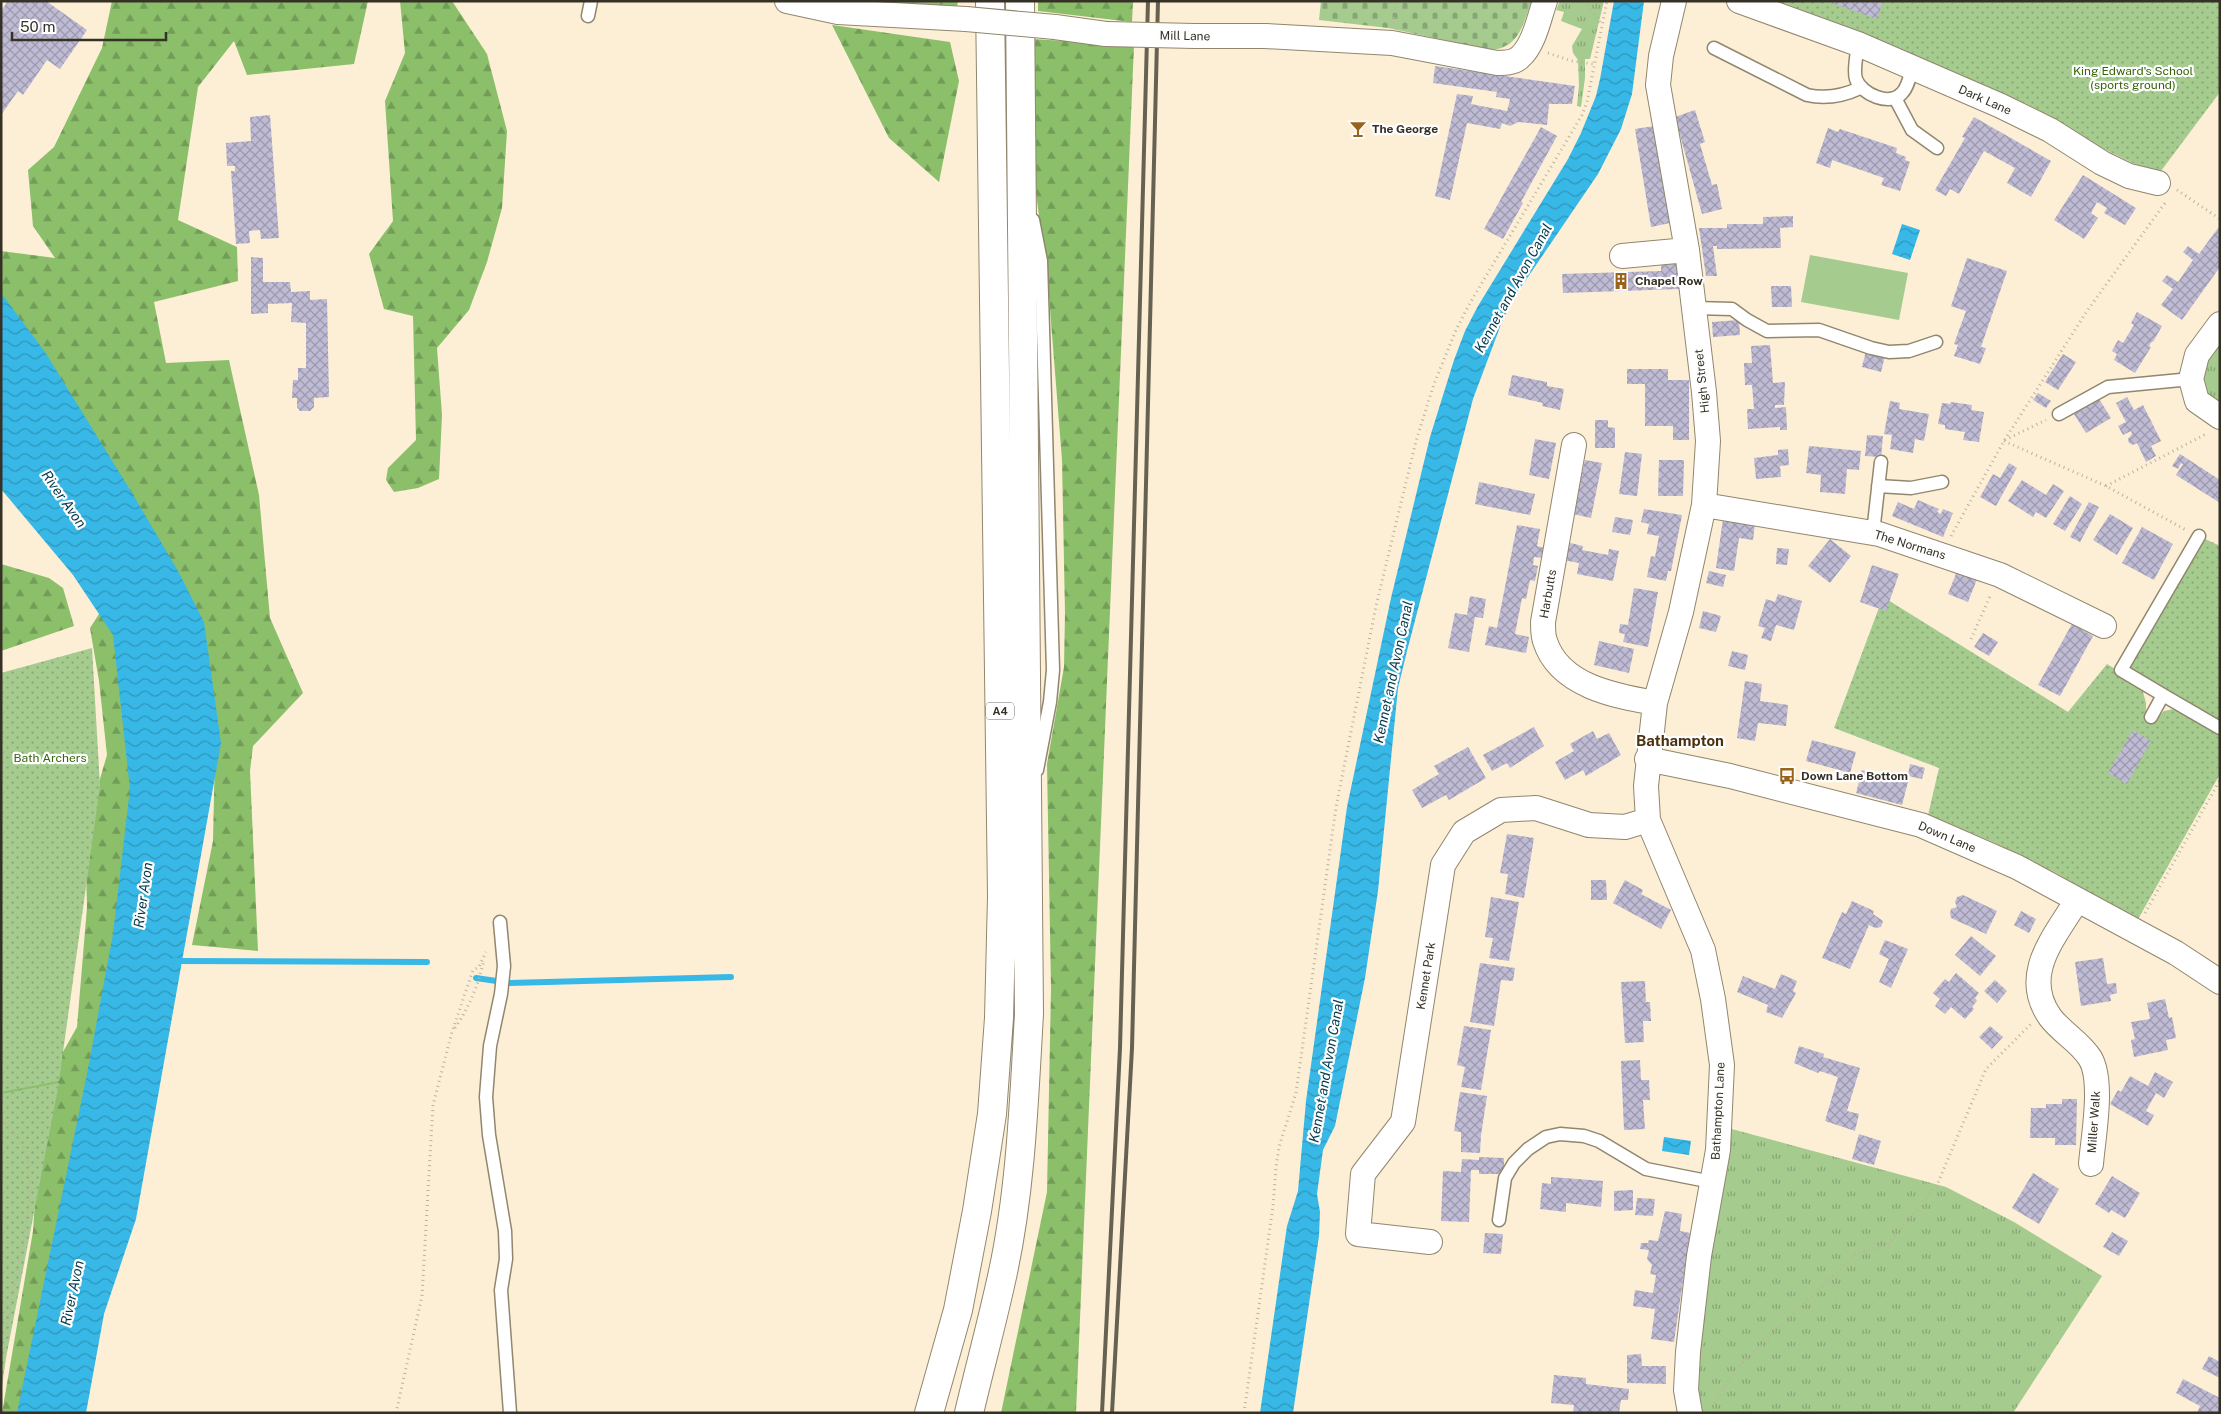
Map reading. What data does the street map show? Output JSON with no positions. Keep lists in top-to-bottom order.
{
  "streets": {
    "highway": ["A4"],
    "street": [
      "Mill Lane",
      "Dark Lane",
      "High Street",
      "The Normans",
      "Harbutts",
      "Down Lane",
      "Kennet Park",
      "Bathampton Lane",
      "Miller Walk"
    ]
  },
  "crossings": [
    ["High Street", "The Normans"],
    ["High Street", "Harbutts"],
    ["High Street", "Down Lane"],
    ["High Street", "Bathampton Lane"],
    ["Down Lane", "Bathampton Lane"],
    ["Down Lane", "Miller Walk"],
    ["Kennet Park", "Bathampton Lane"]
  ],
  "districts": ["Bathampton"],
  "water": ["Kennet and Avon Canal", "River Avon"],
  "parks": ["King Edward's School (sports ground)", "Bath Archers"],
  "places": {
    "bar": ["The George"],
    "building": ["Chapel Row"],
    "bus stop": ["Down Lane Bottom"]
  },
  "scale_bar": "50 m"
}
